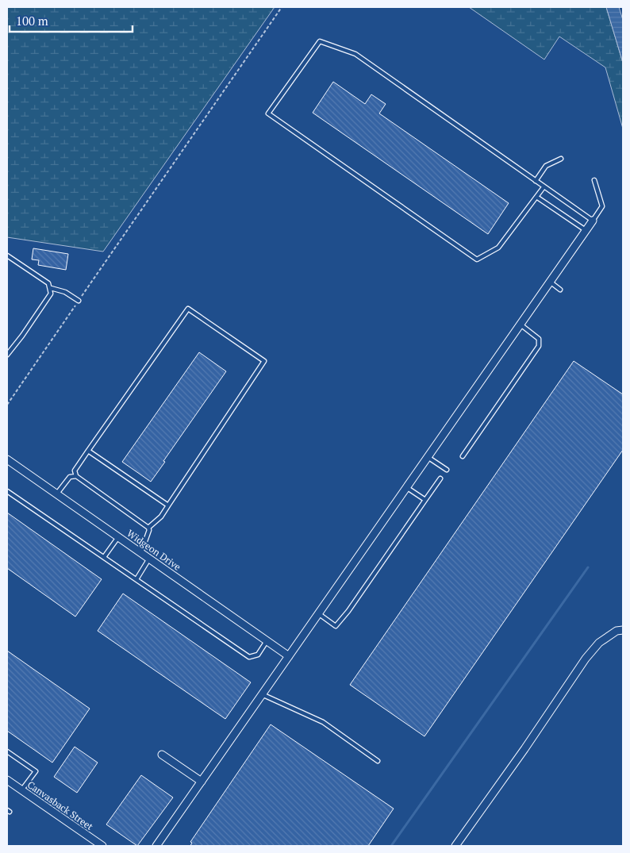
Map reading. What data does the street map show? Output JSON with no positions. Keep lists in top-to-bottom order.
{
  "streets": {
    "street": ["Widgeon Drive", "Canvasback Street"]
  },
  "scale_bar": "100 m"
}
